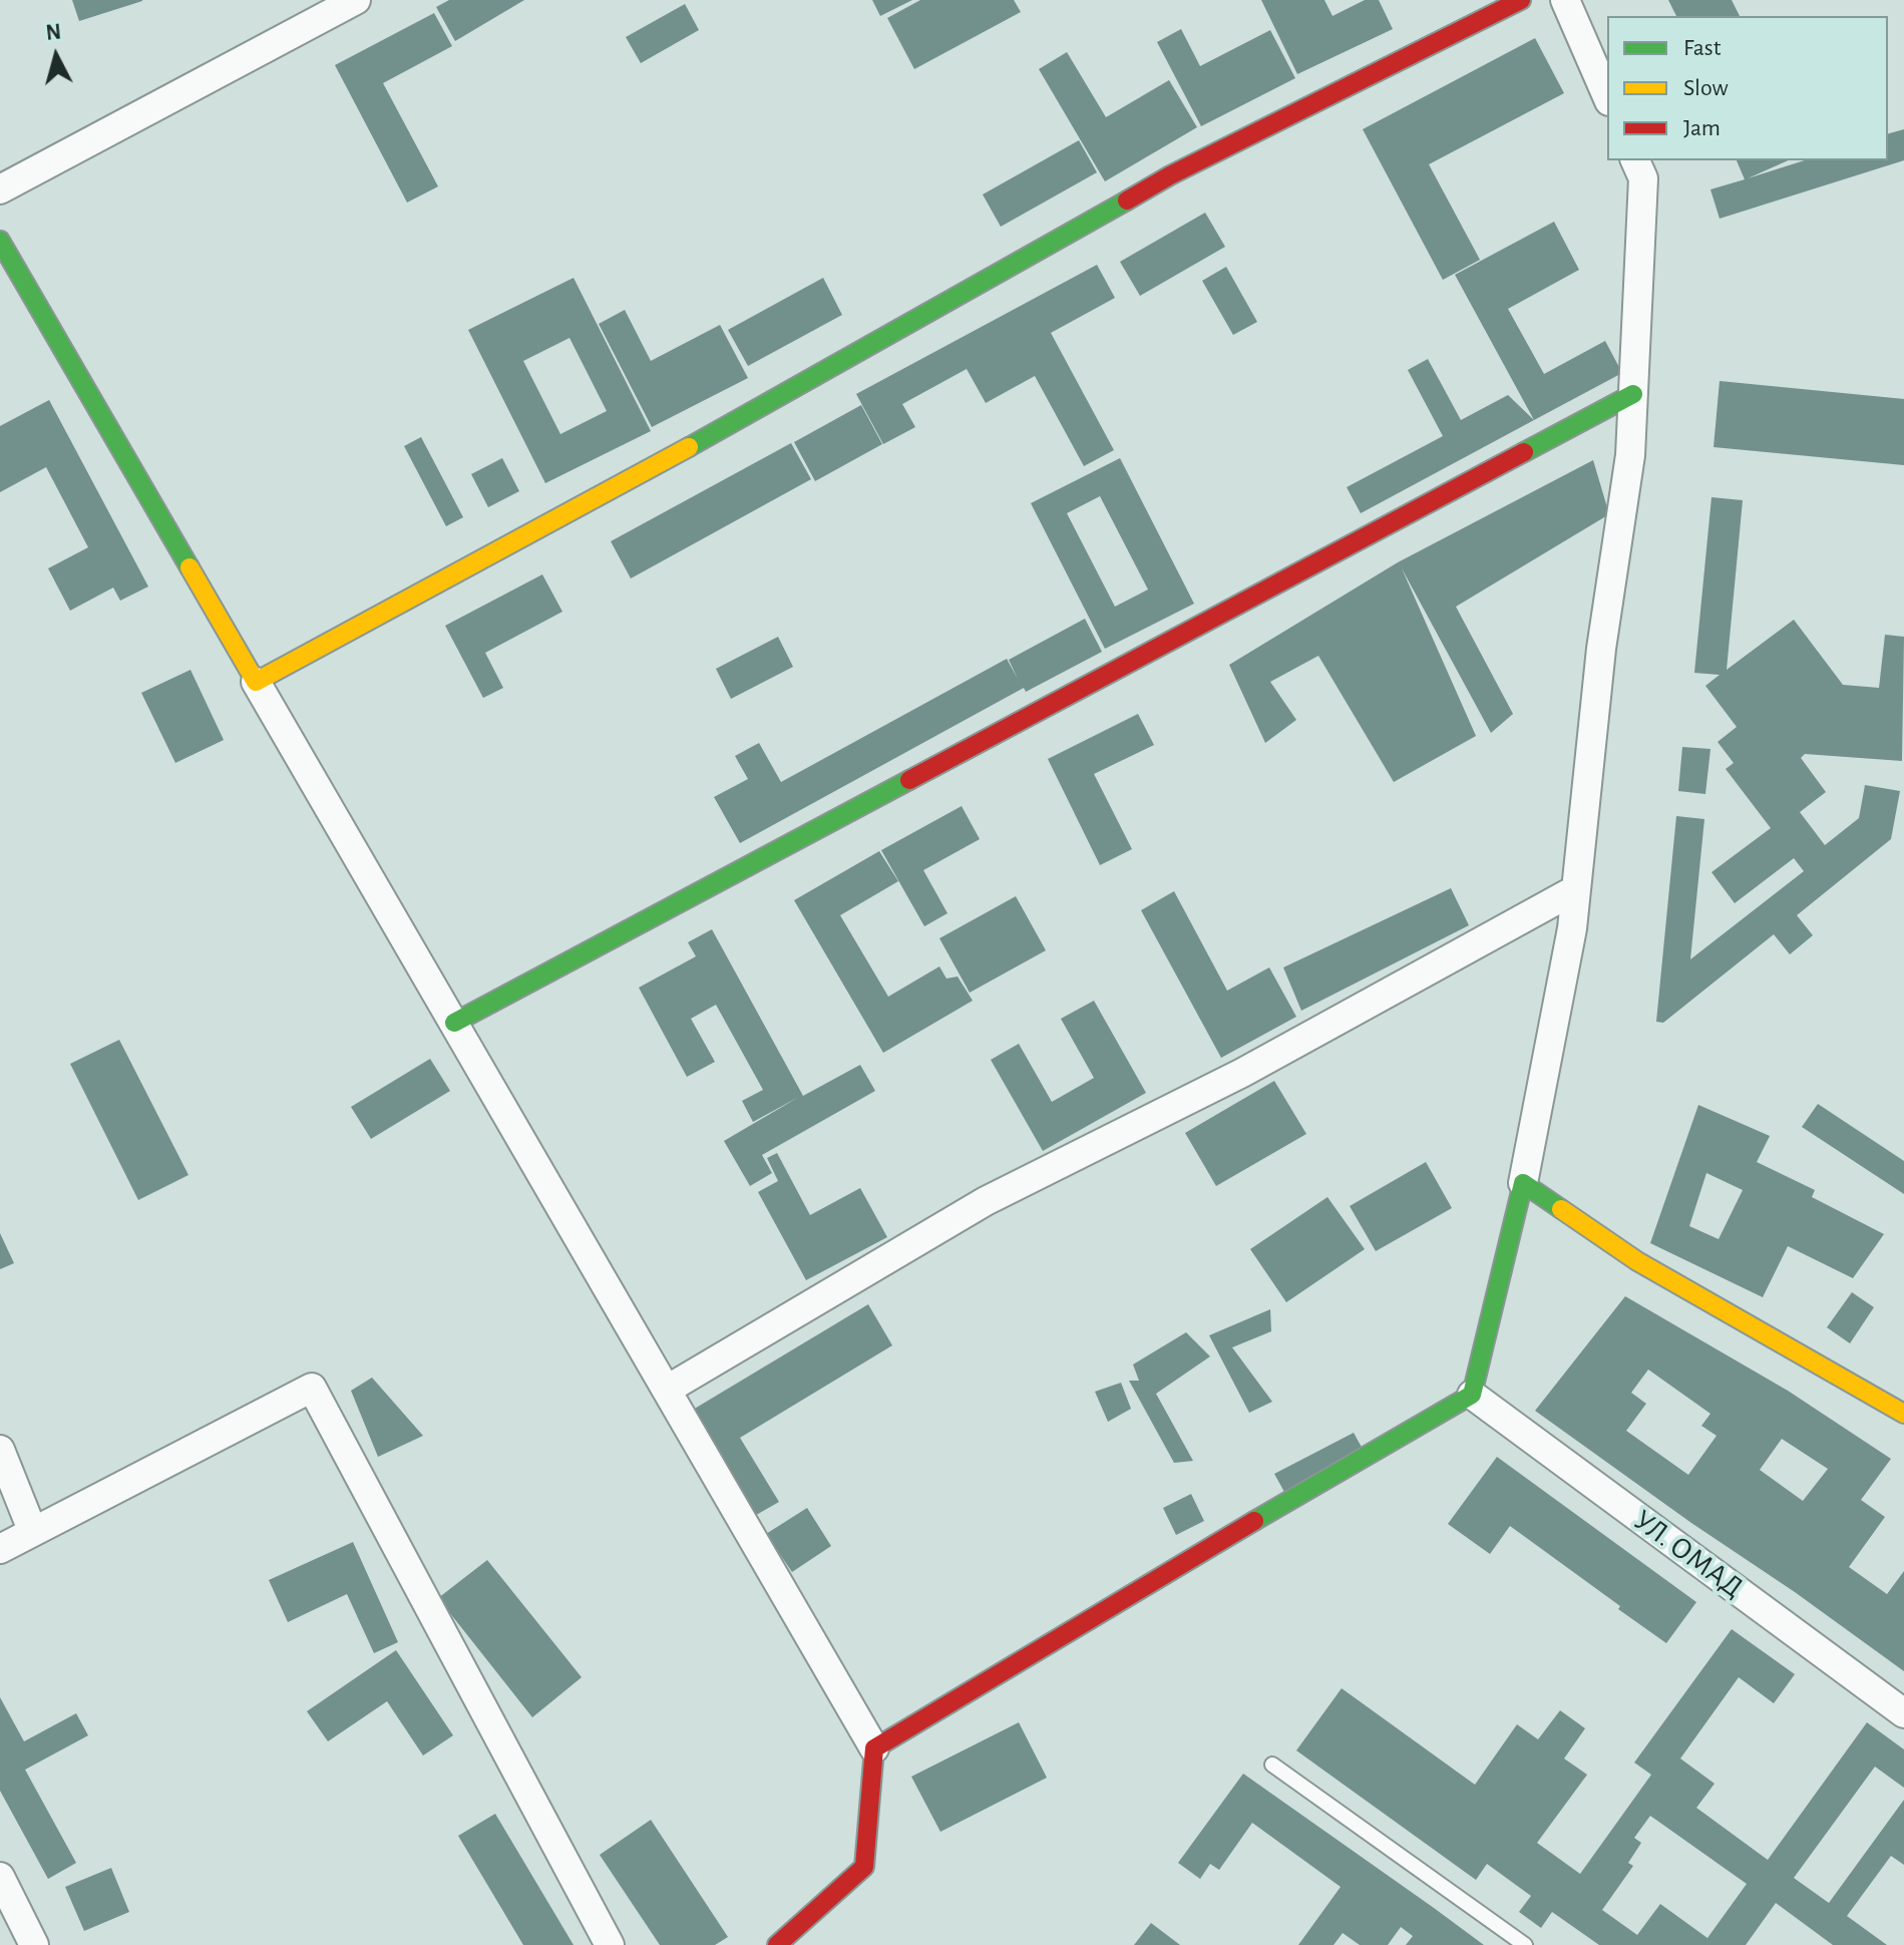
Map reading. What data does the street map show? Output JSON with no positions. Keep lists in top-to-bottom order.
{
  "streets": {
    "street": ["УЛ. ОМАД"]
  },
  "legend": ["Fast", "Slow", "Jam"],
  "north": "top"
}
